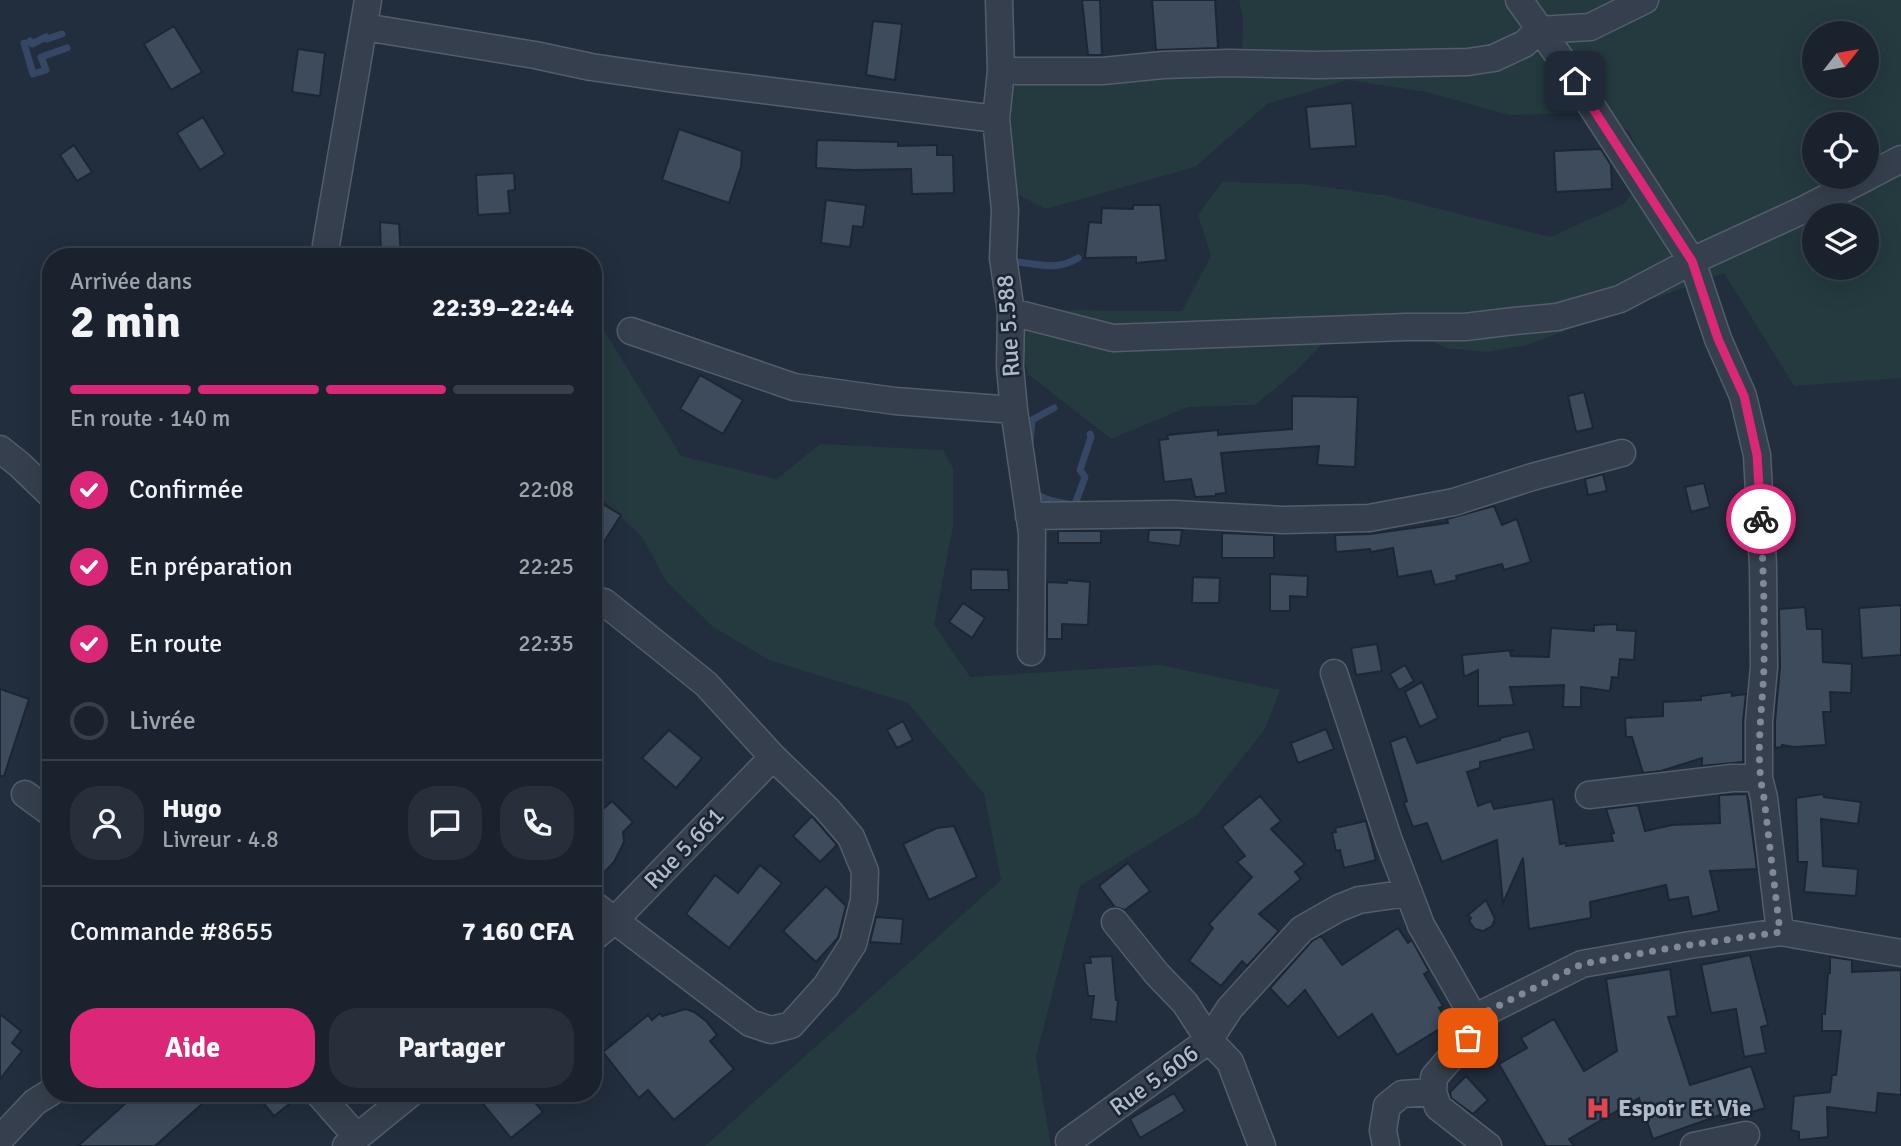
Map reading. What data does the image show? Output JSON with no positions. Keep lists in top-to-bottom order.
{
  "streets": {
    "street": ["Rue 5.588", "Rue 5.661", "Rue 5.606"]
  },
  "places": {
    "hospital": ["Espoir Et Vie"]
  },
  "north": "top right",
  "page": {
    "heading": ["2 min", "Arrivée dans", "22:39–22:44"],
    "panel": [
      "Hugo",
      "Livreur · 4.8",
      "Commande #8655",
      "7 160 CFA"
    ],
    "bar": "En route · 140 m",
    "list": [
      ["Confirmée", "22:08"],
      ["En préparation", "22:25"],
      ["En route", "22:35"],
      "Livrée"
    ],
    "buttons": ["Aide", "Partager"]
  }
}
